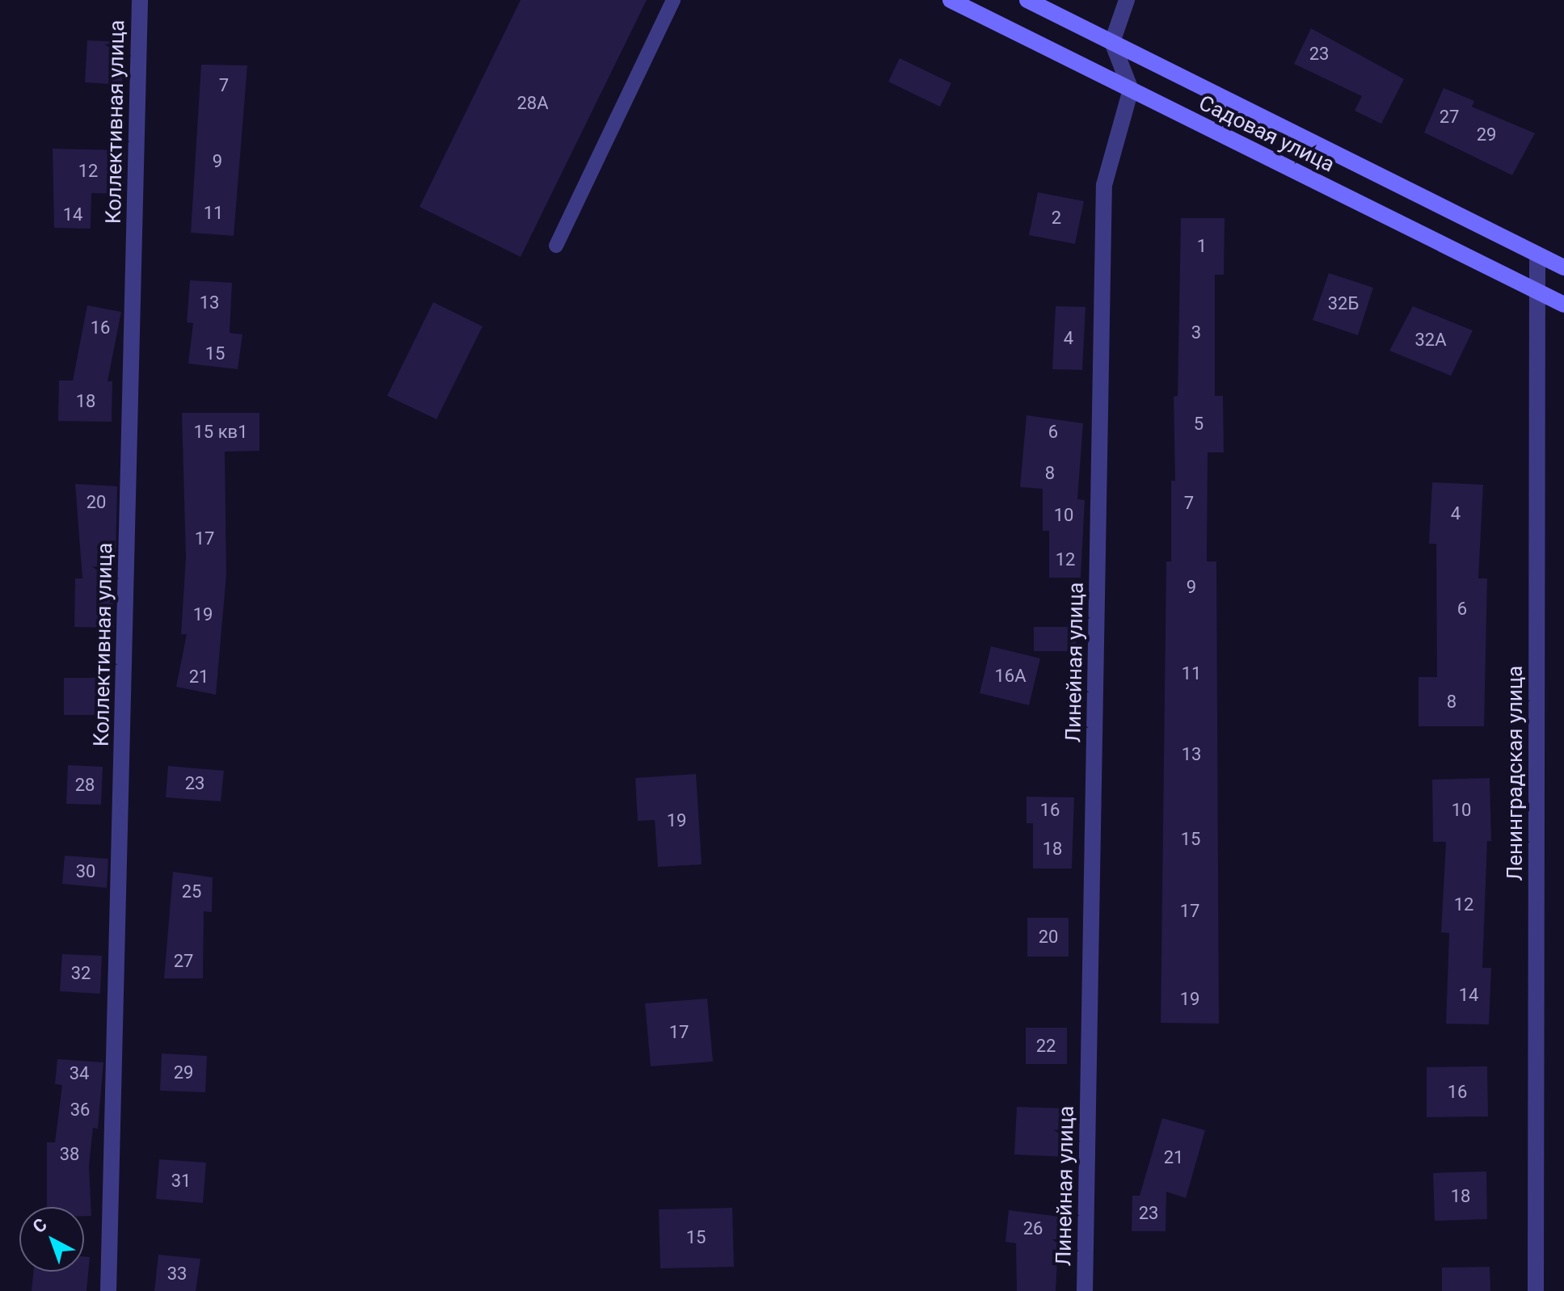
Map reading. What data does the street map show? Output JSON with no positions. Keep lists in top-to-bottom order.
{
  "streets": {
    "street": [
      "Коллективная улица",
      "Садовая улица",
      "Линейная улица",
      "Ленинградская улица"
    ]
  },
  "crossings": [
    ["Садовая улица", "Линейная улица"],
    ["Садовая улица", "Ленинградская улица"]
  ],
  "house_numbers": [
    "23",
    "7",
    "28А",
    "27",
    "29",
    "9",
    "12",
    "11",
    "14",
    "2",
    "1",
    "13",
    "32Б",
    "16",
    "3",
    "4",
    "32А",
    "15",
    "18",
    "5",
    "15 кв1",
    "6",
    "8",
    "20",
    "7",
    "4",
    "10",
    "17",
    "12",
    "9",
    "6",
    "19",
    "11",
    "16А",
    "21",
    "8",
    "13",
    "23",
    "28",
    "16",
    "10",
    "19",
    "15",
    "18",
    "30",
    "25",
    "12",
    "17",
    "20",
    "27",
    "32",
    "14",
    "19",
    "17",
    "22",
    "29",
    "34",
    "16",
    "36",
    "38",
    "21",
    "31",
    "18",
    "23",
    "26",
    "15",
    "33"
  ],
  "north": "top left"
}
